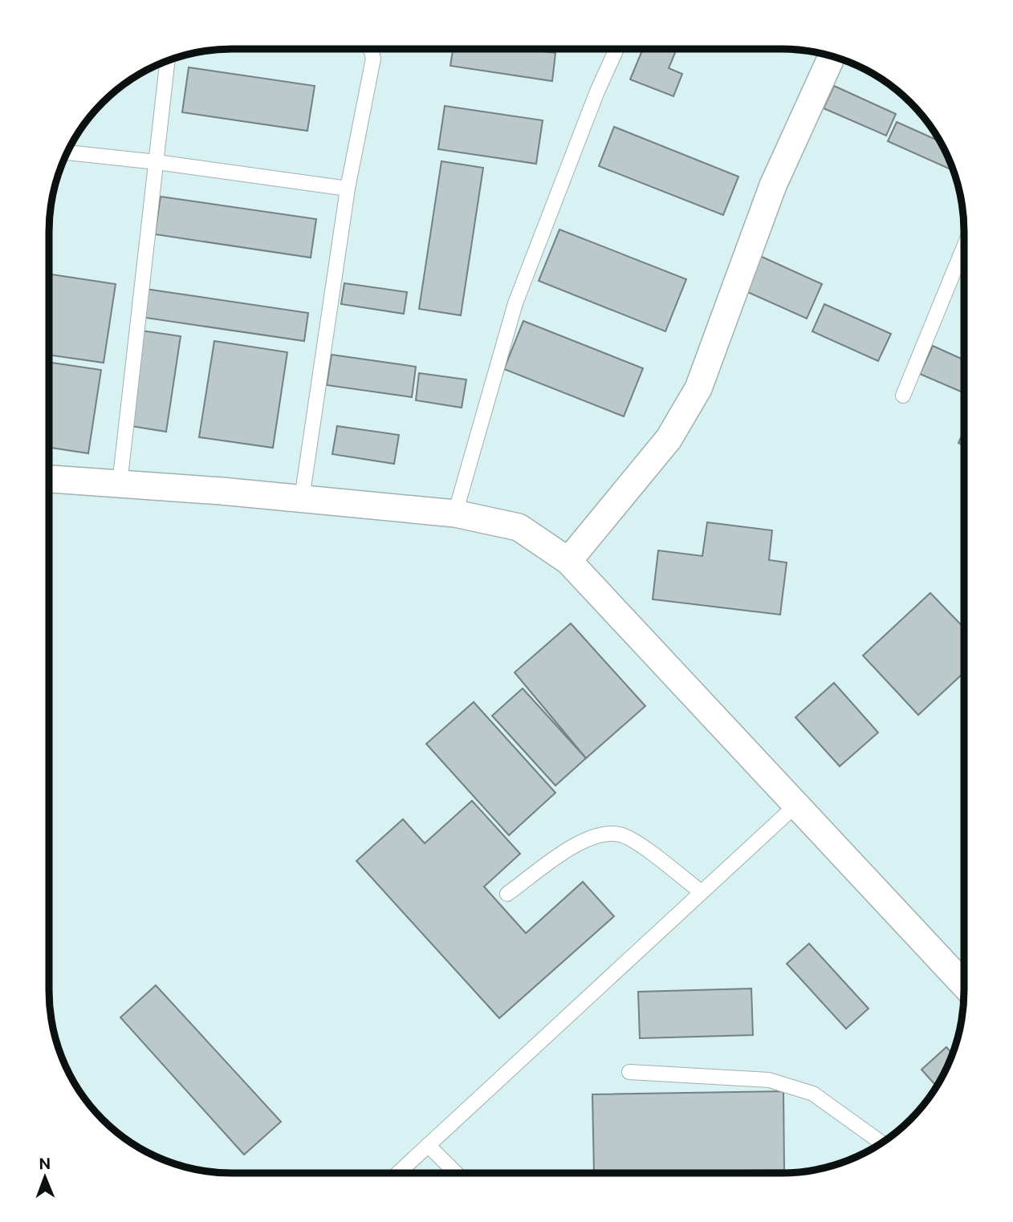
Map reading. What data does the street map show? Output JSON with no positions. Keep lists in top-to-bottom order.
{
  "north": "top"
}
